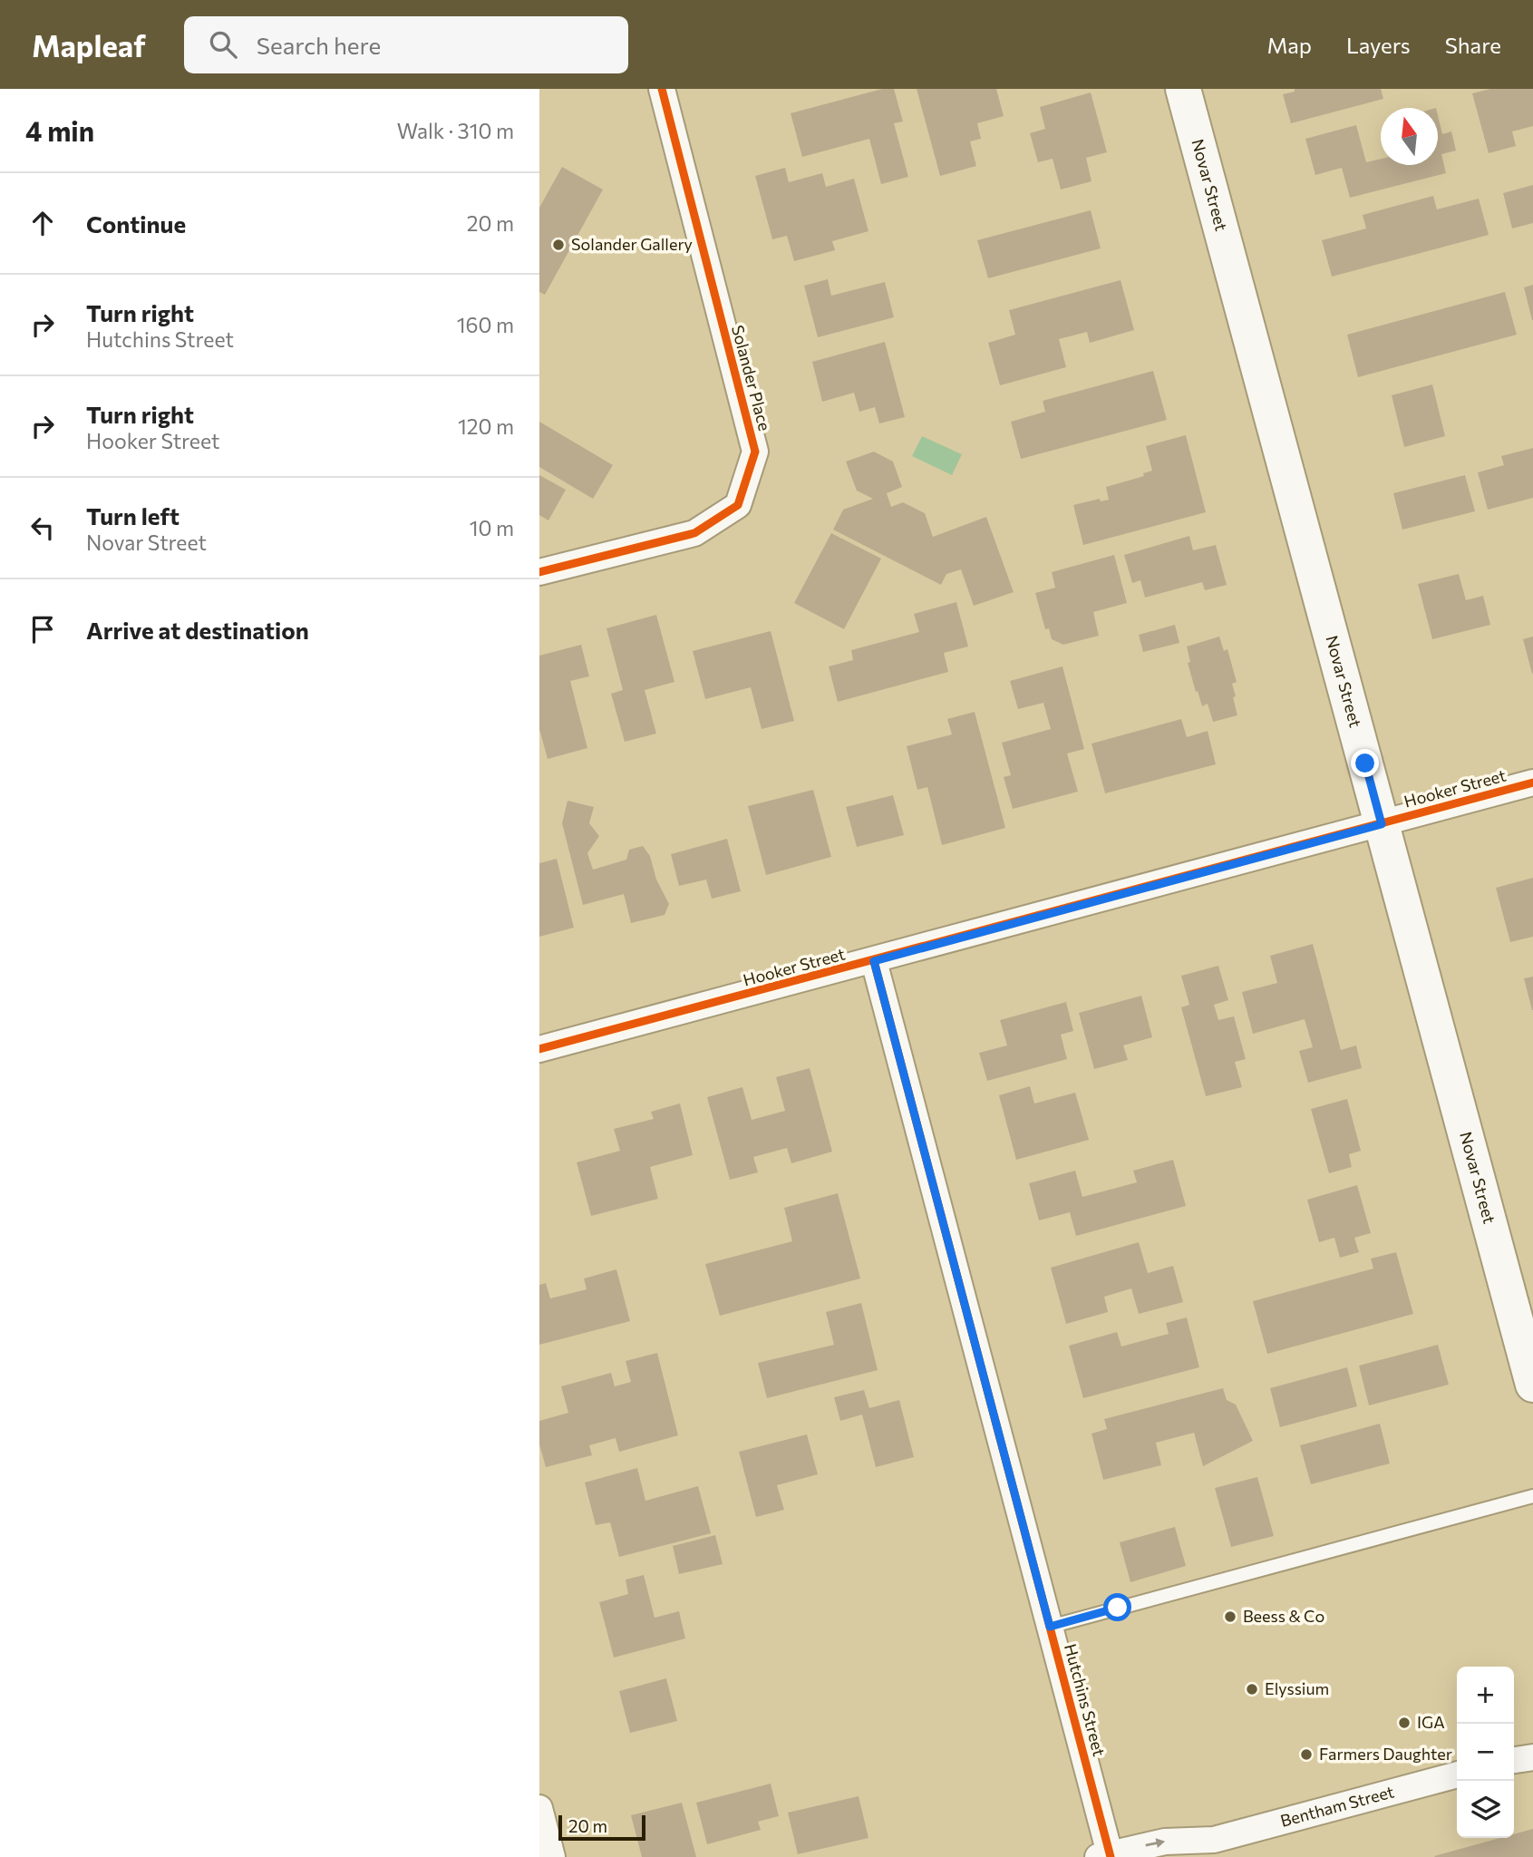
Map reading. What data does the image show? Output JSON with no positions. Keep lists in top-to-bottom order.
{
  "streets": {
    "main road": ["Novar Street"],
    "street": [
      "Solander Place",
      "Hooker Street",
      "Hutchins Street",
      "Bentham Street"
    ]
  },
  "crossings": [
    ["Novar Street", "Hooker Street"],
    ["Hooker Street", "Hutchins Street"],
    ["Hutchins Street", "Bentham Street"]
  ],
  "places": [
    "Solander Gallery",
    "Beess & Co",
    "Elyssium",
    "IGA",
    "Farmers Daughter"
  ],
  "scale_bar": "20 m",
  "north": "top",
  "page": {
    "header": "Mapleaf",
    "search": "Search here",
    "nav": ["Map", "Layers", "Share"],
    "heading": ["4 min", "Walk · 310 m"],
    "list": [
      ["Continue", "20 m"],
      ["Turn right", "Hutchins Street", "160 m"],
      ["Turn right", "Hooker Street", "120 m"],
      ["Turn left", "Novar Street", "10 m"],
      "Arrive at destination"
    ],
    "map_buttons": ["+", "−"],
    "scale": "20 m"
  }
}
